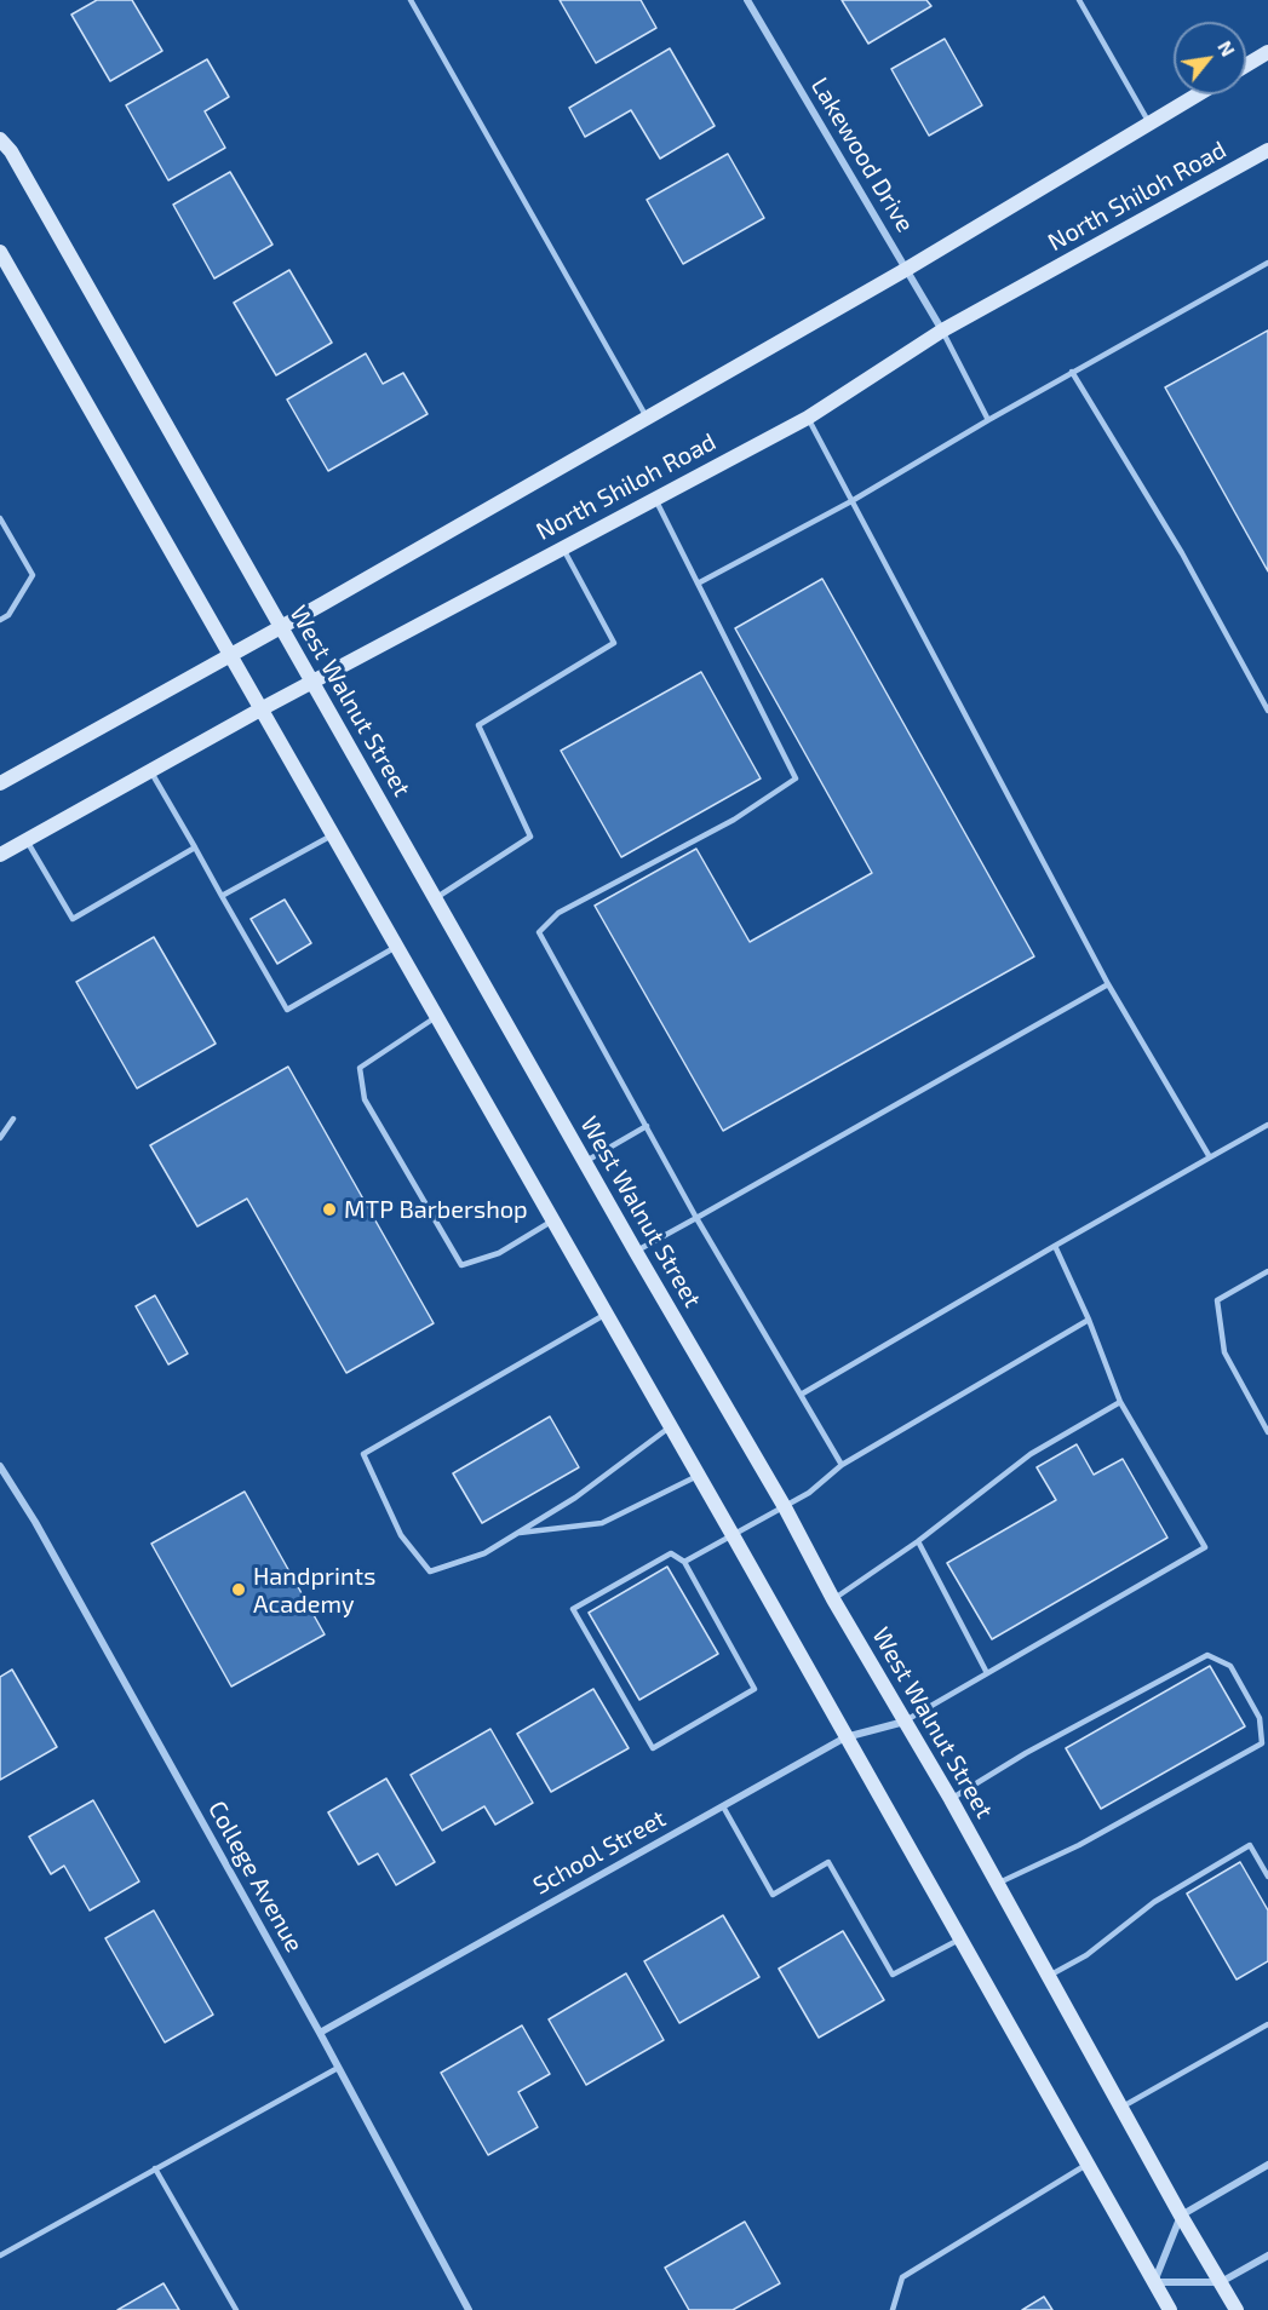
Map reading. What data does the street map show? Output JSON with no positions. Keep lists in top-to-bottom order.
{
  "streets": {
    "main road": ["North Shiloh Road", "West Walnut Street"],
    "street": ["Lakewood Drive", "School Street", "College Avenue"]
  },
  "crossings": [
    ["Lakewood Drive", "North Shiloh Road"],
    ["North Shiloh Road", "West Walnut Street"],
    ["West Walnut Street", "School Street"],
    ["School Street", "College Avenue"]
  ],
  "places": ["MTP Barbershop", "Handprints Academy"],
  "north": "top right"
}
